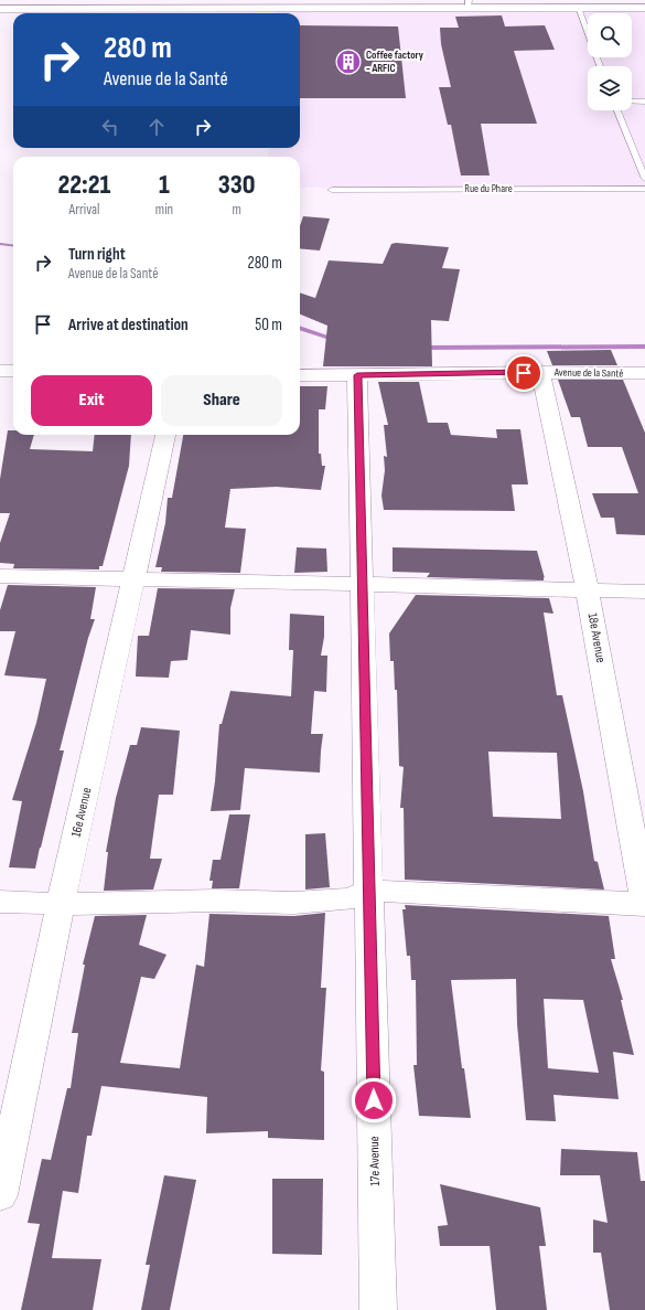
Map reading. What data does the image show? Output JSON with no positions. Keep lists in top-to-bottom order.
{
  "streets": {
    "street": [
      "Avenue de la Santé",
      "18e Avenue",
      "16e Avenue",
      "17e Avenue"
    ],
    "lane": ["Rue du Phare"]
  },
  "crossings": [
    ["Avenue de la Santé", "18e Avenue"],
    ["Avenue de la Santé", "17e Avenue"]
  ],
  "places": {
    "building": ["Coffee factory - ARFIC"]
  },
  "page": {
    "turn": ["280 m", "Avenue de la Santé"],
    "eta": [
      "22:21",
      "Arrival",
      "1",
      "min",
      "330",
      "m"
    ],
    "list": [
      {
        "name": "Turn right",
        "note": "Avenue de la Santé",
        "value": "280 m"
      },
      {
        "name": "Arrive at destination",
        "value": "50 m"
      }
    ],
    "buttons": ["Exit", "Share"]
  }
}
